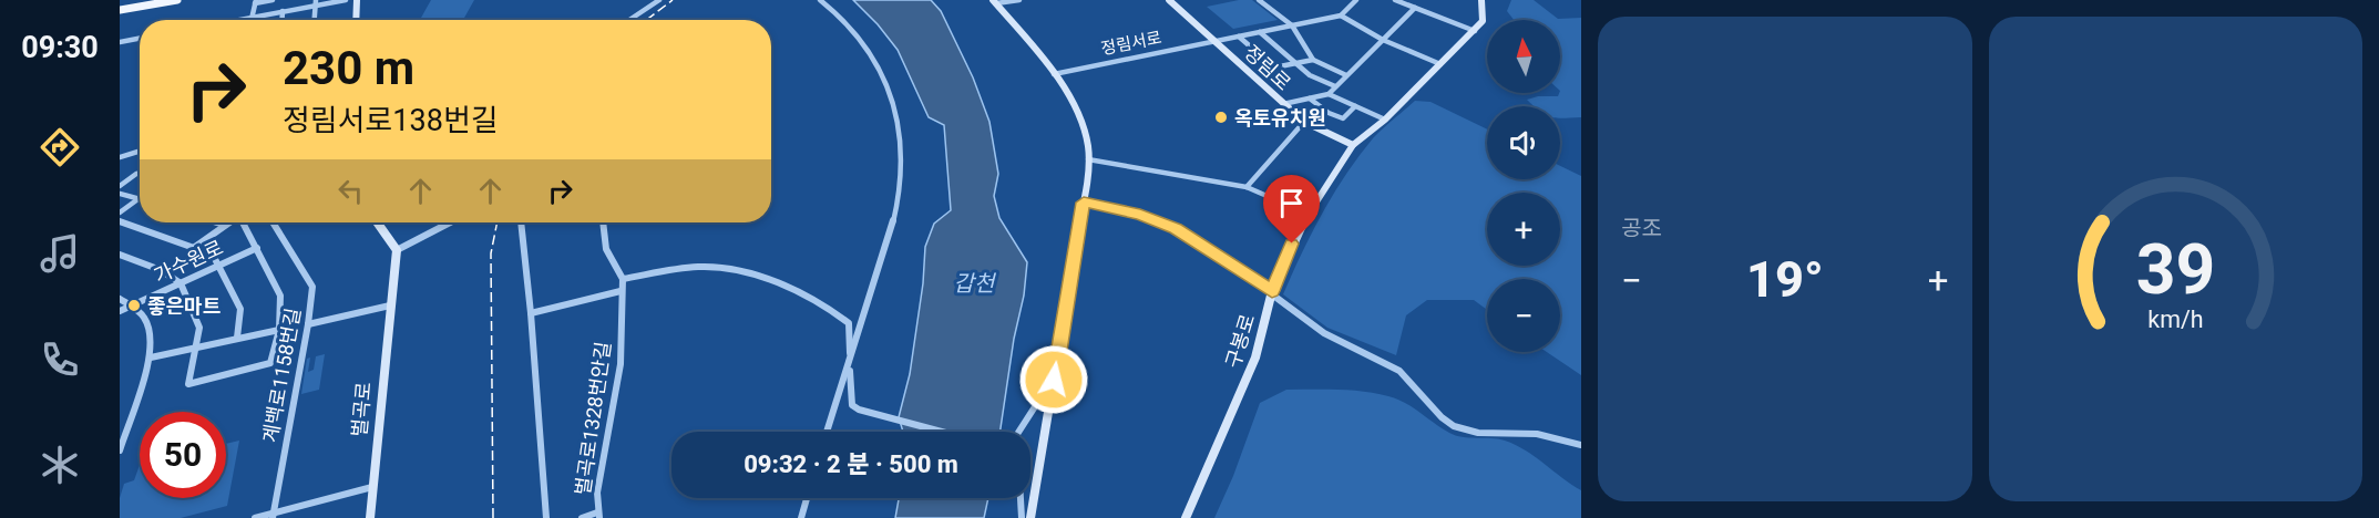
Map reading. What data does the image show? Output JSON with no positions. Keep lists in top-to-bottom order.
{
  "streets": {
    "street": [
      "정림서로",
      "정림로",
      "가수원로",
      "구봉로",
      "계백로1158번길",
      "벌곡로",
      "벌곡로1328번안길"
    ]
  },
  "crossings": [
    ["정림서로", "정림로"],
    ["정림로", "구봉로"]
  ],
  "water": ["갑천"],
  "places": ["옥토유치원", "좋은마트"],
  "north": "top",
  "page": {
    "tabs": "09:30",
    "tile": "공조",
    "map_buttons": ["+", "−"],
    "turn": ["230 m", "정림서로138번길"],
    "heat": ["−", "19°", "+"],
    "limit": "50",
    "trip": "09:32 · 2 분 · 500 m",
    "gauge": ["39", "km/h"]
  }
}
